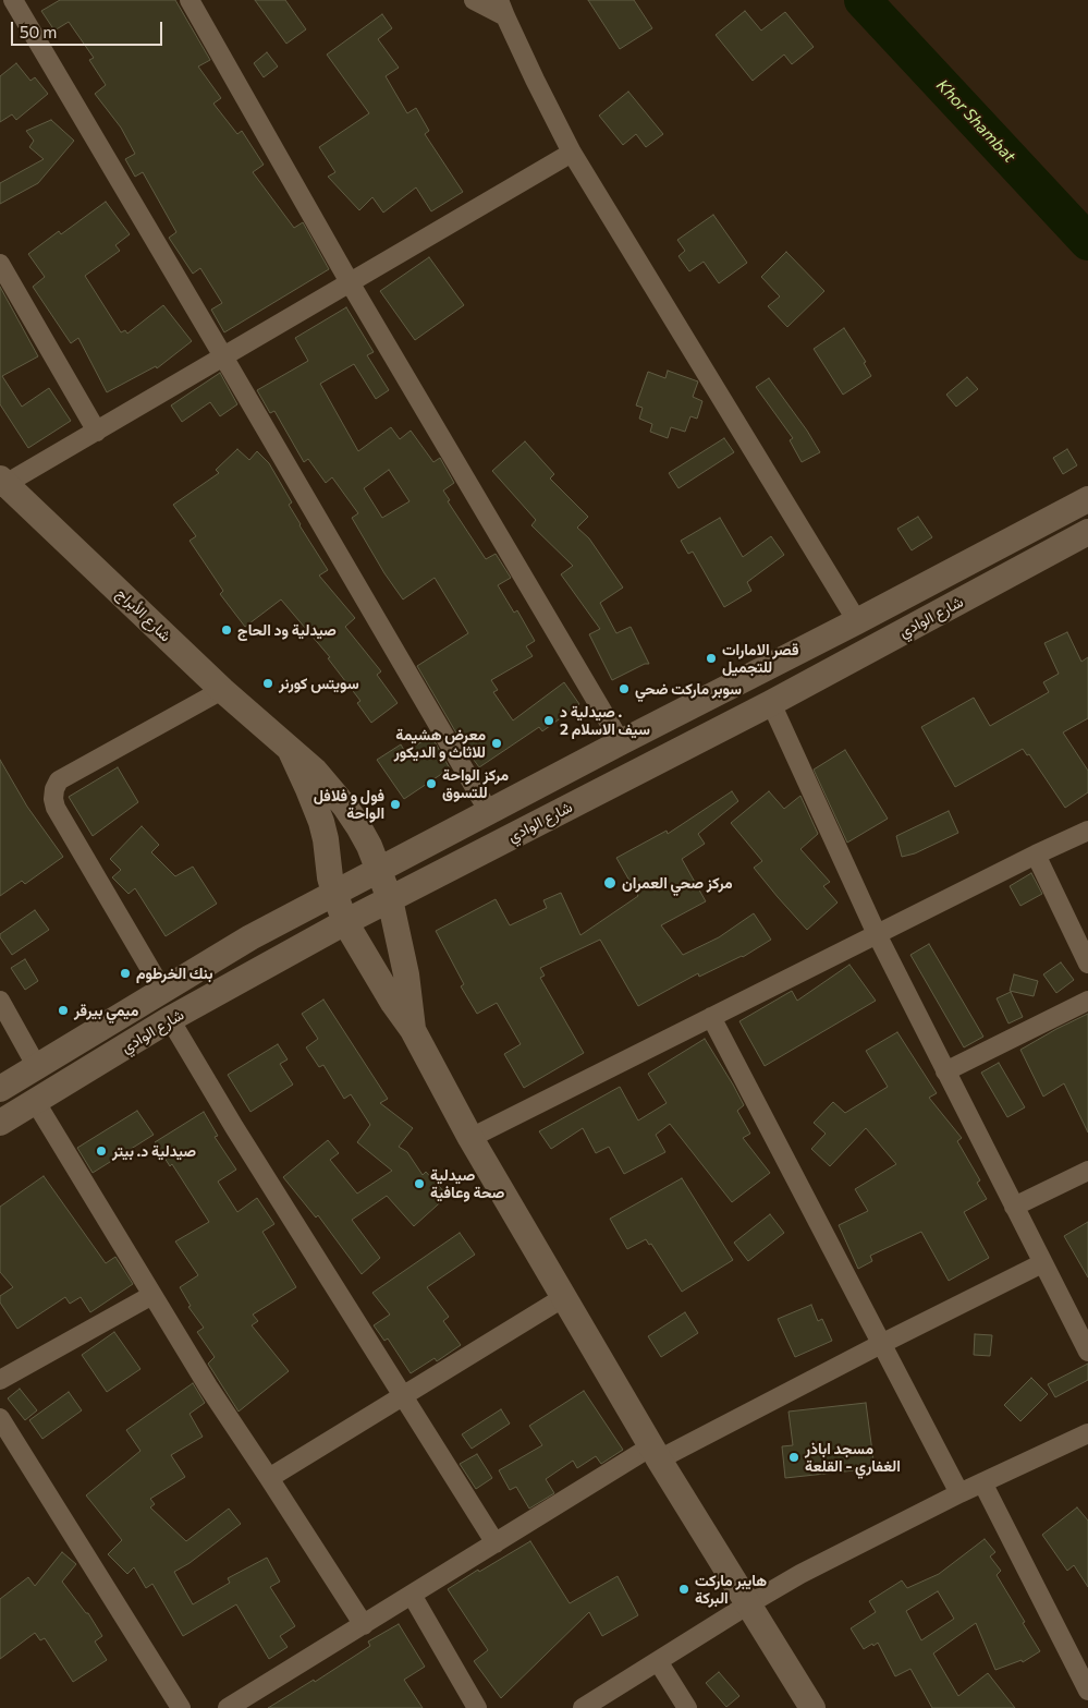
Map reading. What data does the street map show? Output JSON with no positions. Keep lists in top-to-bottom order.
{
  "streets": {
    "main road": ["شارع الأبراج", "شارع الوادي"]
  },
  "crossings": [
    ["شارع الأبراج", "شارع الوادي"]
  ],
  "water": ["Khor Shambat"],
  "places": [
    "صيدلية ود الحاج",
    "قصر الامارات للتجميل",
    "سويتس كورنر",
    "سوبر ماركت ضحي",
    "صيدلية د . سيف الاسلام 2",
    "معرض هشيمة للاثاث و الديكور",
    "مركز الواحة للتسوق",
    "فول و فلافل الواحة",
    "مركز صحي العمران",
    "بنك الخرطوم",
    "ميمي بيرقر",
    "صيدلية د. بيتر",
    "صيدلية صحة وعافية",
    "مسجد اباذر الغفاري - القلعة",
    "هايبر ماركت البركة"
  ],
  "scale_bar": "50 m"
}
